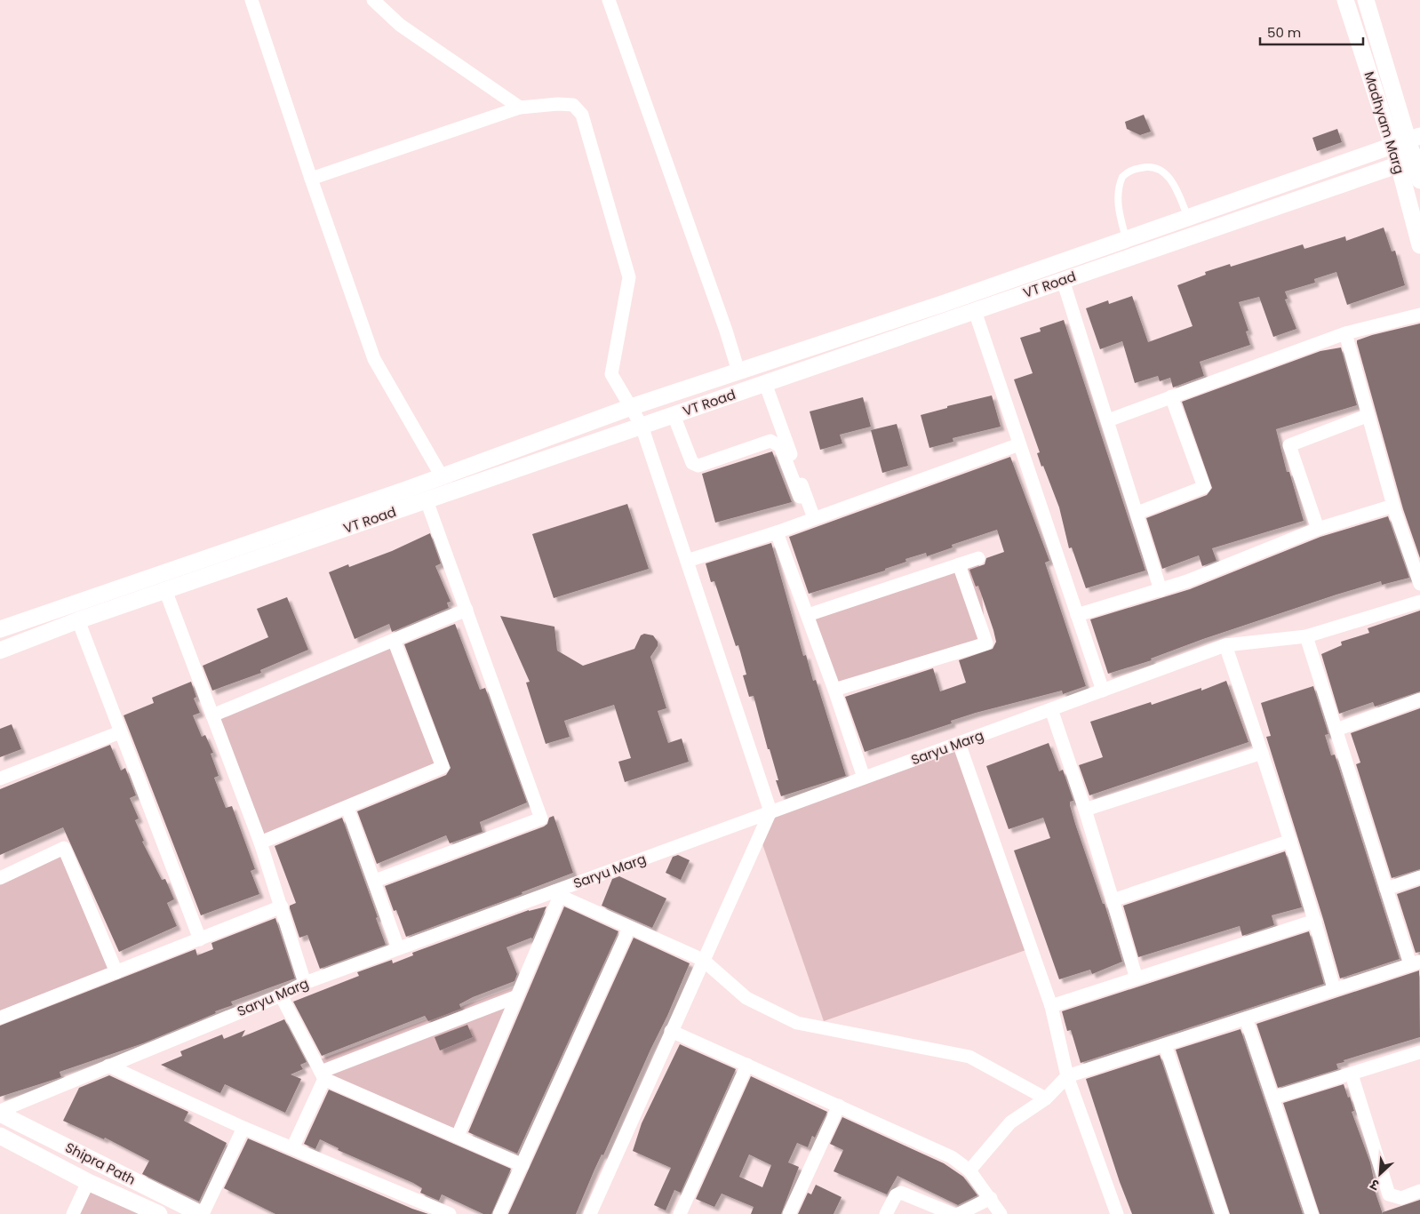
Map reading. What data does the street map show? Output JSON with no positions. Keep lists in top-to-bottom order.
{
  "streets": {
    "street": [
      "Madhyam Marg",
      "VT Road",
      "Saryu Marg",
      "Shipra Path"
    ]
  },
  "crossings": [
    ["Madhyam Marg", "VT Road"],
    ["Saryu Marg", "Shipra Path"]
  ],
  "scale_bar": "50 m",
  "north": "bottom left"
}
